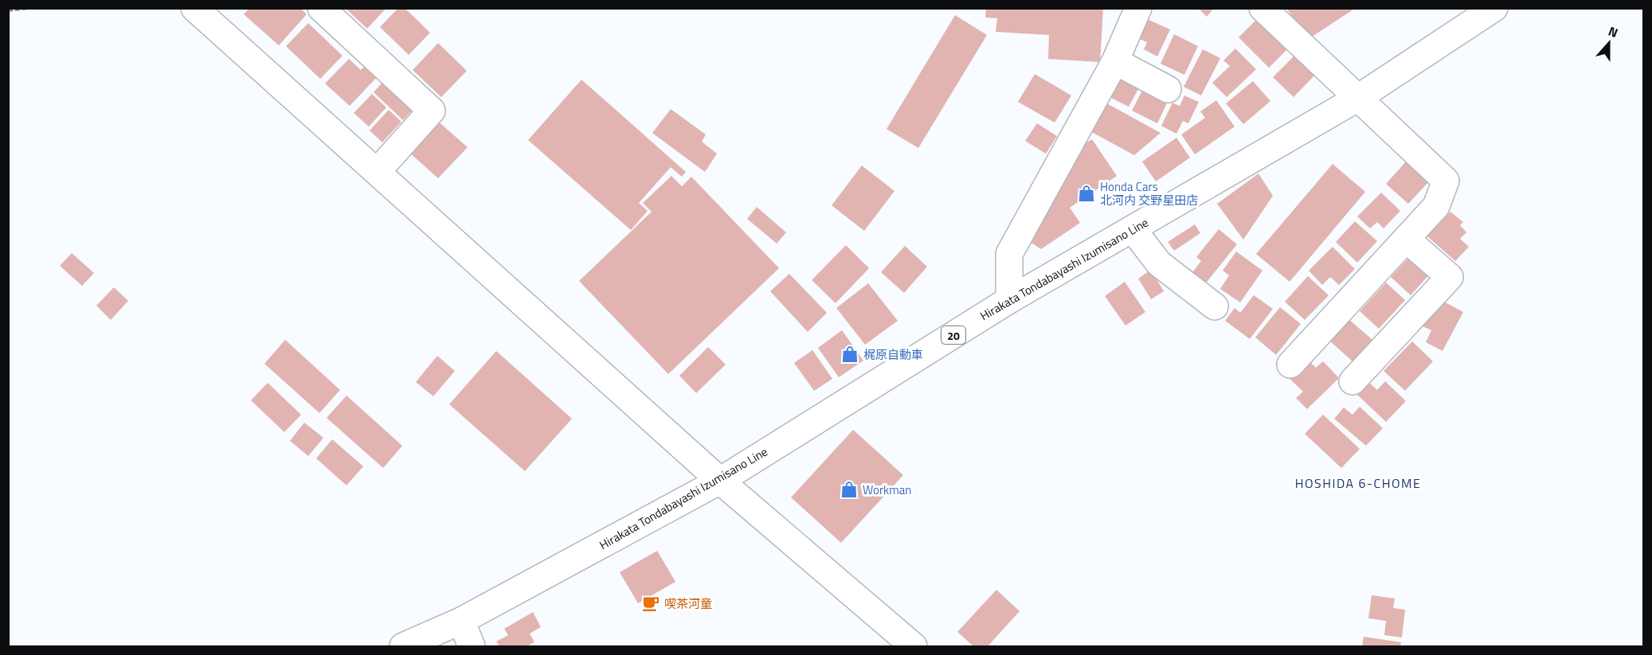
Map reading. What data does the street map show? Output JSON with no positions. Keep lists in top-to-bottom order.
{
  "streets": {
    "street": ["Hirakata Tondabayashi Izumisano Line", "20"]
  },
  "districts": ["HOSHIDA 6-CHOME"],
  "places": {
    "shop": ["Honda Cars 北河内 交野星田店", "梶原自動車", "Workman"],
    "cafe": ["喫茶河童"]
  },
  "north": "top"
}
